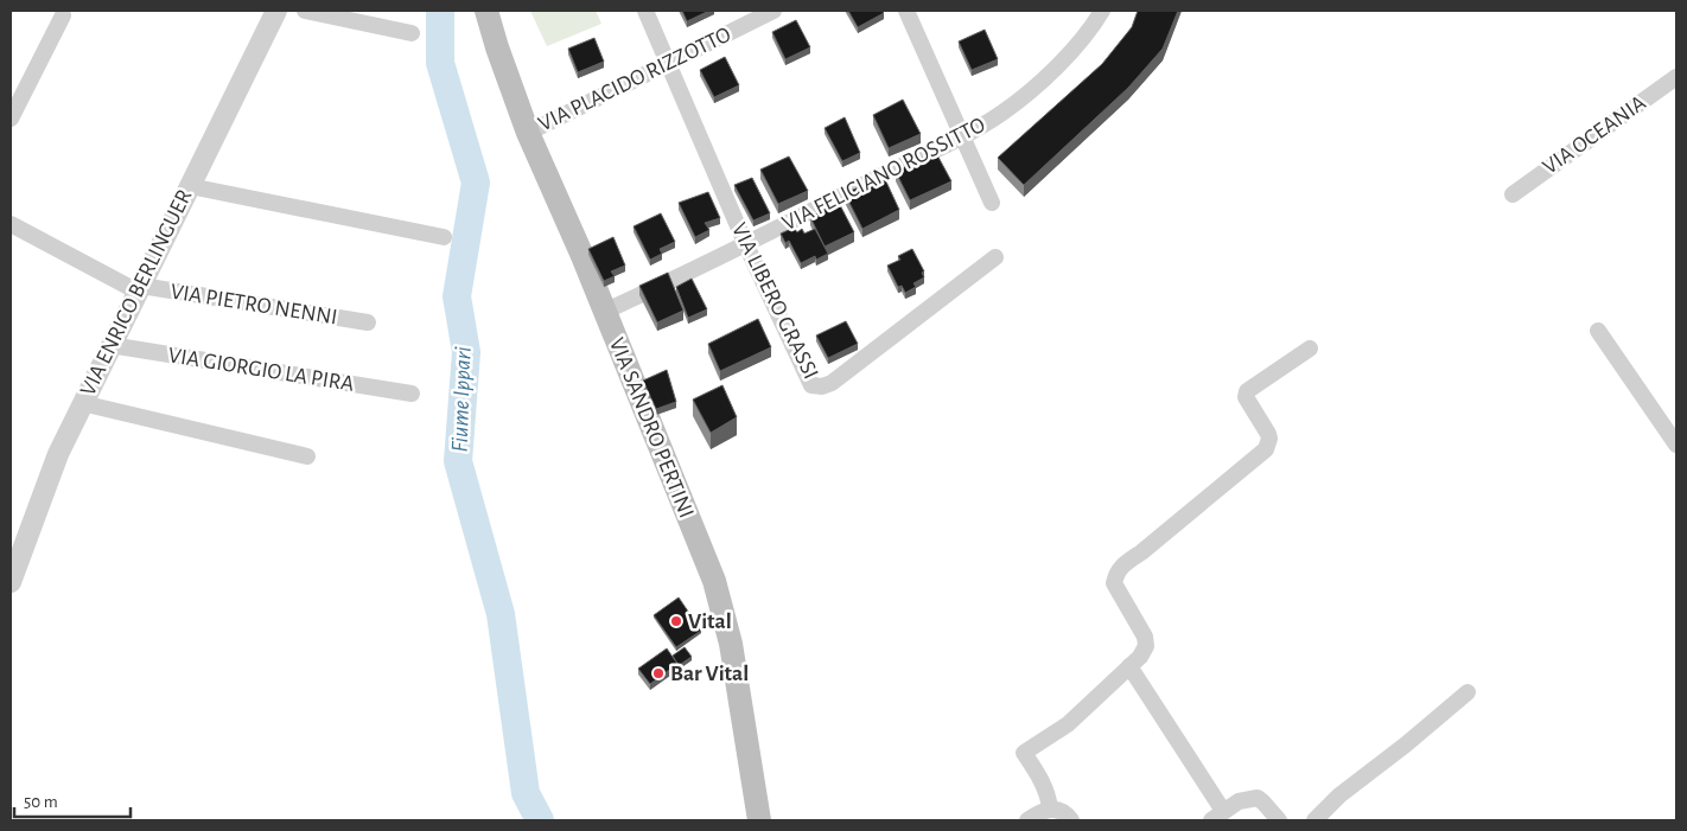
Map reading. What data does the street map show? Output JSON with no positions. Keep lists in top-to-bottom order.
{
  "streets": {
    "main road": ["VIA SANDRO PERTINI"],
    "street": [
      "VIA PLACIDO RIZZOTTO",
      "VIA OCEANIA",
      "VIA FELICIANO ROSSITTO",
      "VIA ENRICO BERLINGUER",
      "VIA LIBERO GRASSI",
      "VIA PIETRO NENNI",
      "VIA GIORGIO LA PIRA"
    ]
  },
  "crossings": [
    ["VIA PLACIDO RIZZOTTO", "VIA LIBERO GRASSI"],
    ["VIA PLACIDO RIZZOTTO", "VIA SANDRO PERTINI"],
    ["VIA FELICIANO ROSSITTO", "VIA LIBERO GRASSI"],
    ["VIA FELICIANO ROSSITTO", "VIA SANDRO PERTINI"],
    ["VIA ENRICO BERLINGUER", "VIA PIETRO NENNI"],
    ["VIA ENRICO BERLINGUER", "VIA GIORGIO LA PIRA"]
  ],
  "water": ["Fiume Ippari"],
  "places": ["Vital", "Bar Vital"],
  "scale_bar": "50 m"
}
